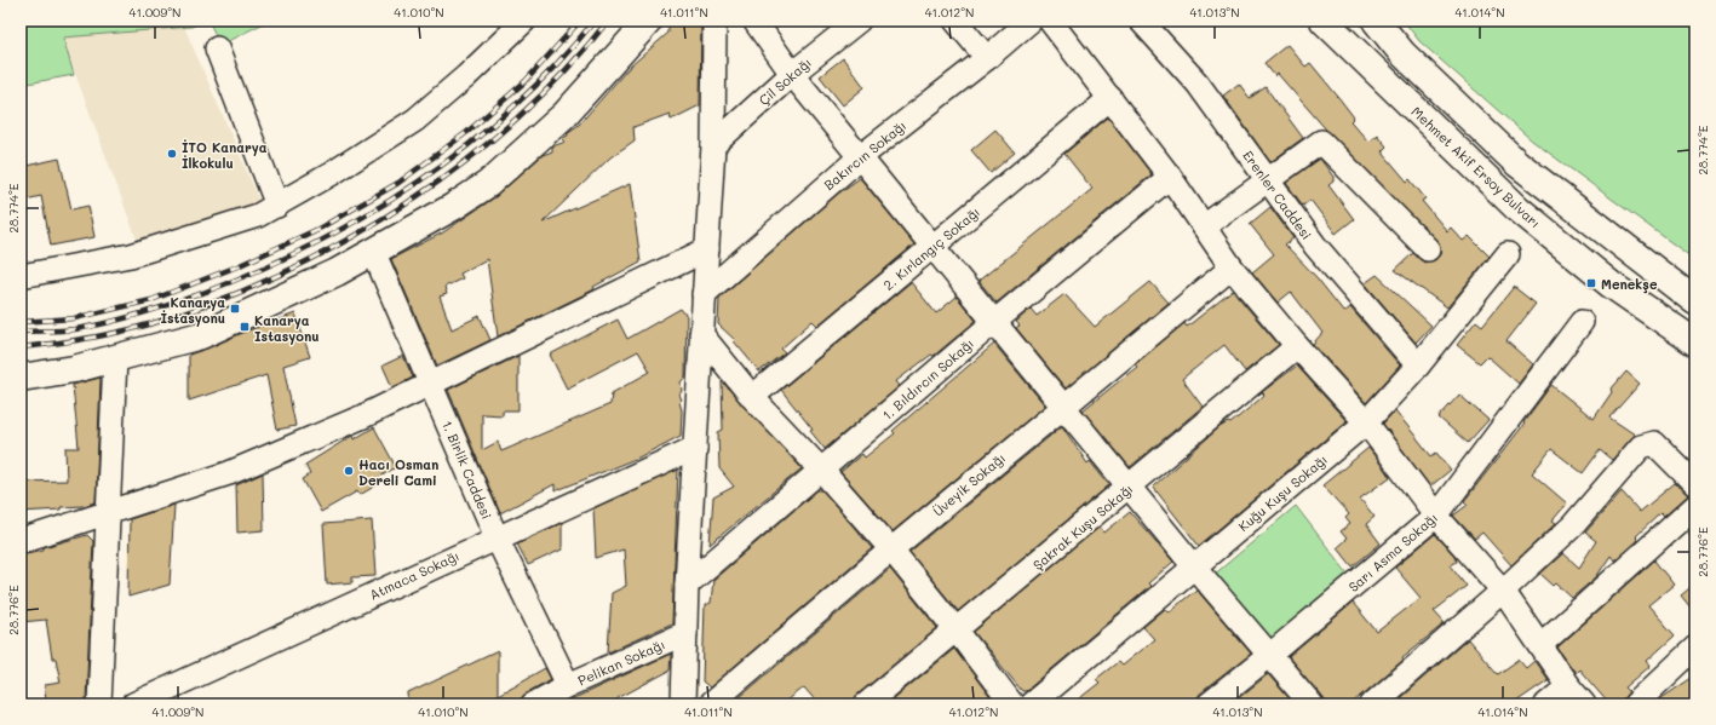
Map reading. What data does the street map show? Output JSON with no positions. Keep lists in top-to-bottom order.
{
  "streets": {
    "main road": ["Mehmet Akif Ersoy Bulvarı"],
    "street": [
      "Çil Sokağı",
      "Bakırcın Sokağı",
      "Erenler Caddesi",
      "2. Kırlangıç Sokağı",
      "1. Bıldırcın Sokağı",
      "1. Birlik Caddesi",
      "Üveyik Sokağı",
      "Kuğu Kuşu Sokağı",
      "Şakrak Kuşu Sokağı",
      "Sarı Asma Sokağı",
      "Atmaca Sokağı",
      "Pelikan Sokağı"
    ]
  },
  "crossings": [
    ["Erenler Caddesi", "Kuğu Kuşu Sokağı"],
    ["1. Birlik Caddesi", "Atmaca Sokağı"],
    ["1. Birlik Caddesi", "Pelikan Sokağı"]
  ],
  "places": {
    "other": ["İTO Kanarya İlkokulu", "Hacı Osman Dereli Cami"],
    "transit": ["Menekşe", "Kanarya İstasyonu", "Kanarya Istasyonu"]
  },
  "coordinates": [
    "41.009°N",
    "41.010°N",
    "41.011°N",
    "41.012°N",
    "41.013°N",
    "41.014°N",
    "28.774°E",
    "28.776°E"
  ]
}
